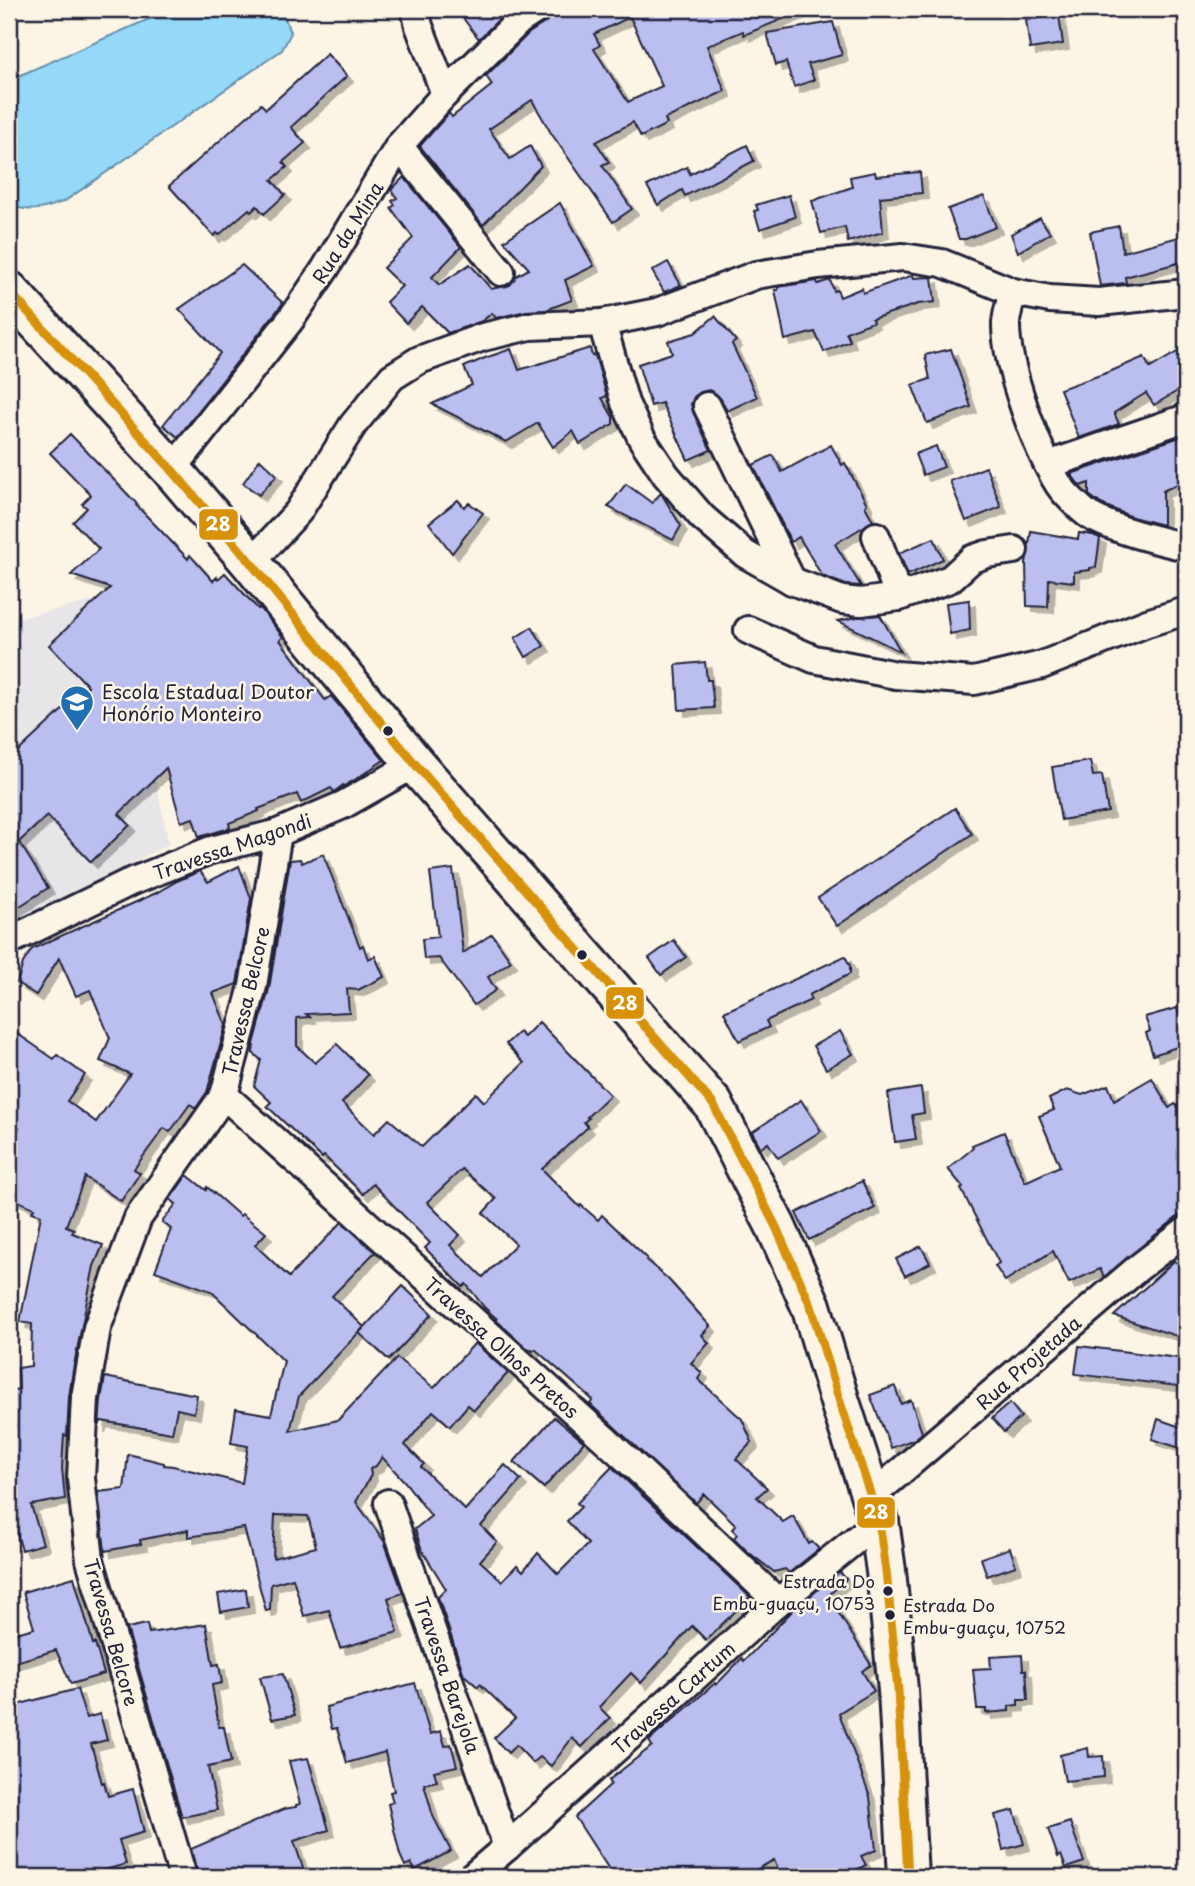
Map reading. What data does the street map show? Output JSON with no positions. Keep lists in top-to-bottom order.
{
  "streets": {
    "street": [
      "Rua da Mina",
      "Travessa Magondi",
      "Travessa Belcore",
      "Travessa Olhos Pretos",
      "Rua Projetada",
      "Travessa Barejola",
      "Travessa Cartum"
    ]
  },
  "crossings": [
    ["Travessa Magondi", "Travessa Belcore"],
    ["Travessa Belcore", "Travessa Olhos Pretos"],
    ["Travessa Olhos Pretos", "Travessa Cartum"],
    ["Rua Projetada", "Travessa Cartum"],
    ["Travessa Barejola", "Travessa Cartum"]
  ],
  "places": {
    "school or university": ["Escola Estadual Doutor Honório Monteiro"],
    "other": ["Estrada Do Embu-guaçu, 10753", "Estrada Do Embu-guaçu, 10752"]
  },
  "lines": ["transit line 28"]
}
